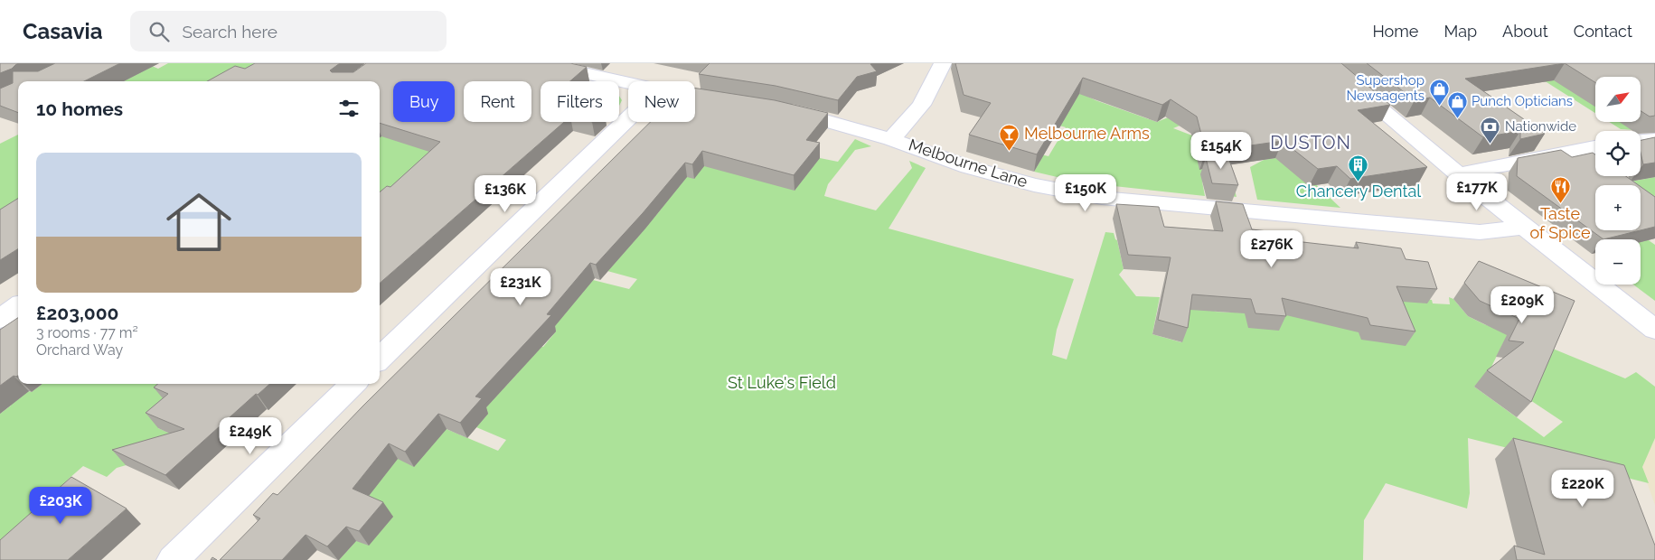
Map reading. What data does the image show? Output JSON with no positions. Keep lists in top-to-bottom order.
{
  "streets": {
    "street": ["Melbourne Lane"]
  },
  "districts": ["DUSTON"],
  "parks": ["St Luke's Field"],
  "places": {
    "shop": ["Supershop Newsagents", "Punch Opticians"],
    "bank": ["Nationwide"],
    "bar": ["Melbourne Arms"],
    "building": ["Chancery Dental"],
    "restaurant": ["Taste of Spice"]
  },
  "north": "top right",
  "page": {
    "header": "Casavia",
    "search": "Search here",
    "nav": [
      "Home",
      "Map",
      "About",
      "Contact"
    ],
    "map_buttons": ["+", "−"],
    "chip": [
      "Buy",
      "Rent",
      "Filters",
      "New"
    ],
    "heading": "10 homes",
    "price": [
      "£154K",
      "£177K",
      "£150K",
      "£136K",
      "£276K",
      "£231K",
      "£209K",
      "£249K",
      "£220K",
      "£203K"
    ],
    "list": [
      {
        "name": "£203,000",
        "note": "3 rooms · 77 m² · Orchard Way"
      }
    ]
  }
}
